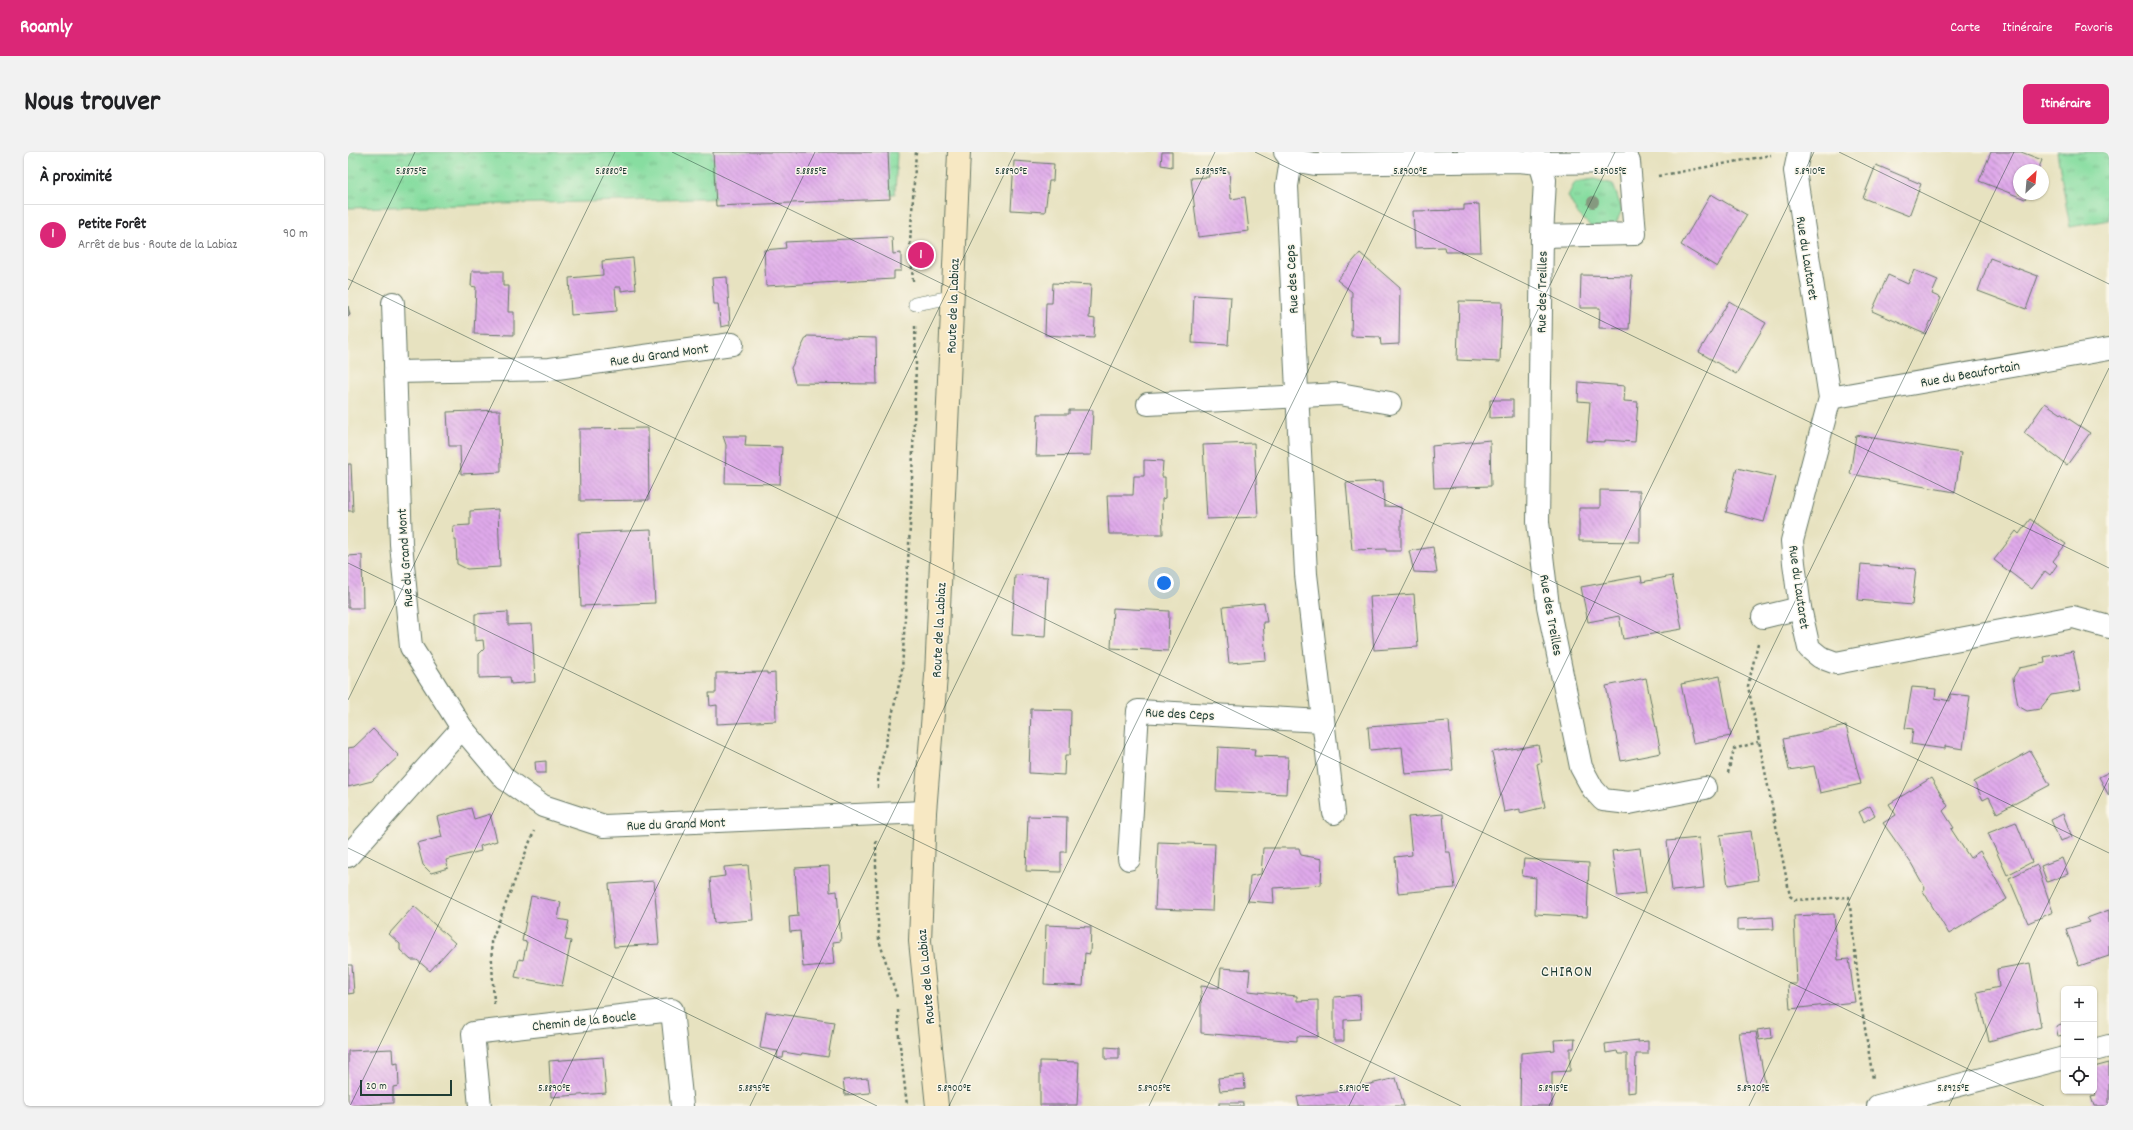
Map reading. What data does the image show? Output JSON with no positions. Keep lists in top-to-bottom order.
{
  "streets": {
    "main road": ["Route de la Labiaz"],
    "street": [
      "Rue du Lautaret",
      "Rue des Ceps",
      "Rue des Treilles",
      "Rue du Grand Mont",
      "Rue du Beaufortain",
      "Chemin de la Boucle"
    ]
  },
  "crossings": [
    ["Rue du Lautaret", "Rue du Beaufortain"],
    ["Rue des Ceps", "Rue des Treilles"],
    ["Route de la Labiaz", "Rue du Grand Mont"]
  ],
  "districts": ["CHIRON"],
  "scale_bar": "20 m",
  "north": "top right",
  "page": {
    "header": "Roamly",
    "nav": ["Carte", "Itinéraire", "Favoris"],
    "title": "Nous trouver",
    "buttons": "Itinéraire",
    "heading": "À proximité",
    "list": [
      {
        "mark": "1",
        "name": "Petite Forêt",
        "note": "Arrêt de bus · Route de la Labiaz",
        "value": "90 m"
      }
    ],
    "pins": "1",
    "map_buttons": ["+", "−"],
    "scale": "20 m"
  },
  "coordinates": [
    "5.8875°E",
    "5.8880°E",
    "5.8885°E",
    "5.8890°E",
    "5.8895°E",
    "5.8900°E",
    "5.8905°E",
    "5.8910°E",
    "5.8915°E",
    "5.8920°E",
    "5.8925°E"
  ]
}
